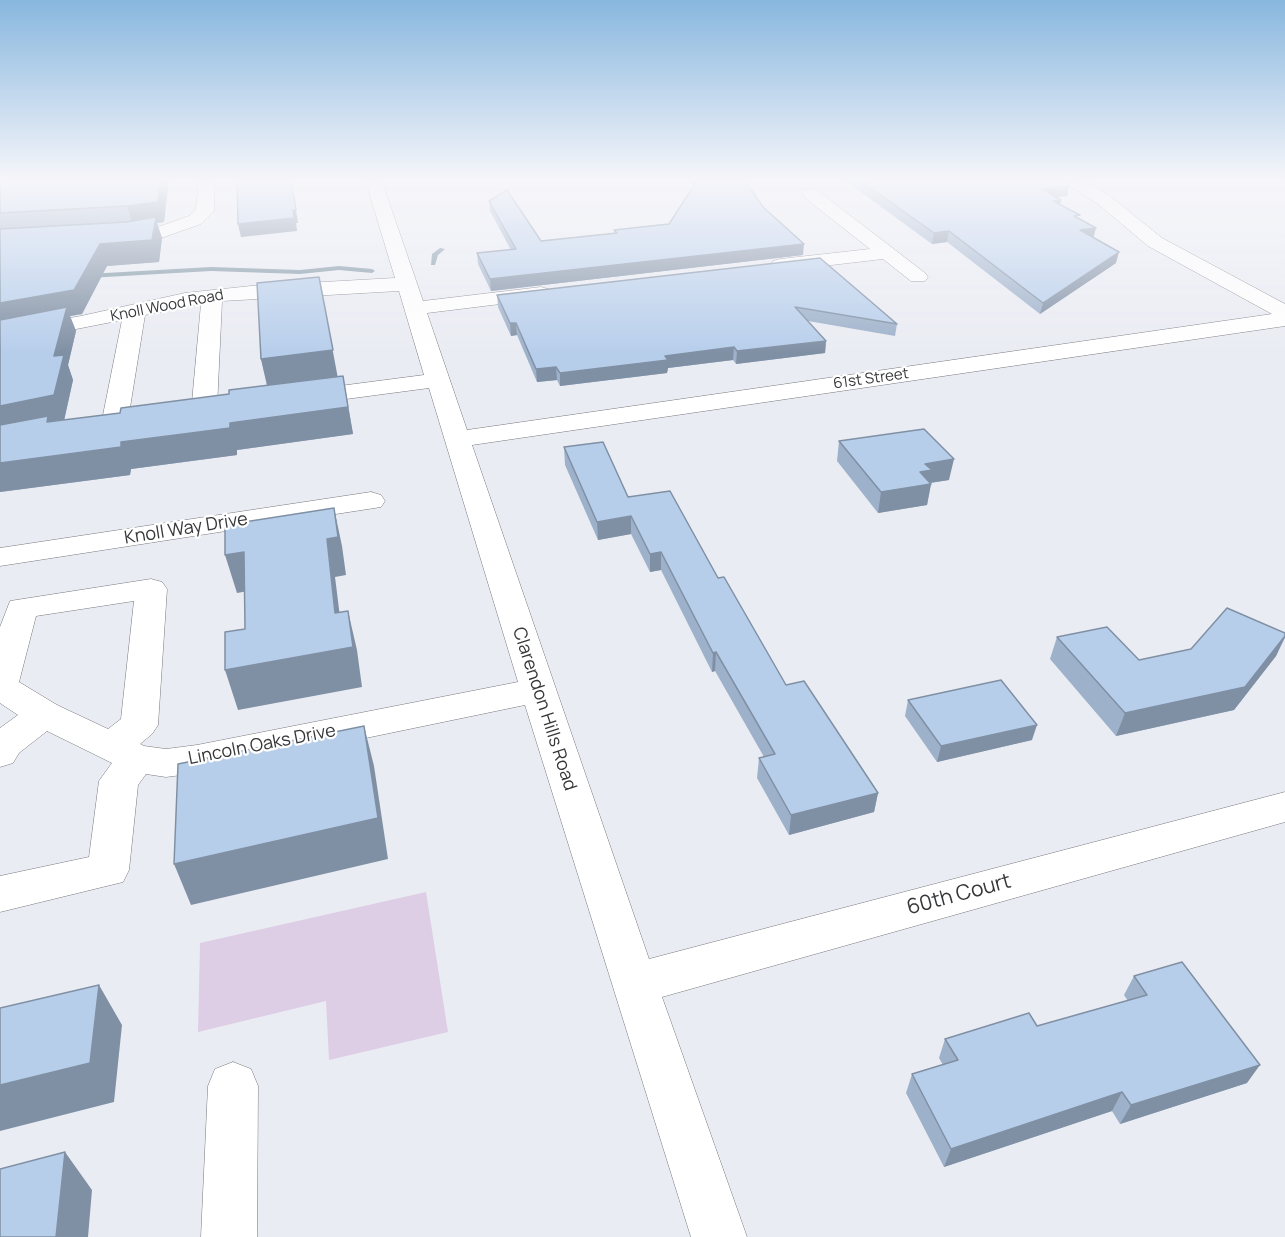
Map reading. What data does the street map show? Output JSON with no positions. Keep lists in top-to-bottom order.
{
  "streets": {
    "street": [
      "Knoll Wood Road",
      "61st Street",
      "Knoll Way Drive",
      "Clarendon Hills Road",
      "Lincoln Oaks Drive",
      "60th Court"
    ]
  },
  "crossings": [
    ["Knoll Wood Road", "Clarendon Hills Road"],
    ["61st Street", "Clarendon Hills Road"],
    ["Clarendon Hills Road", "Lincoln Oaks Drive"],
    ["Clarendon Hills Road", "60th Court"]
  ]
}
